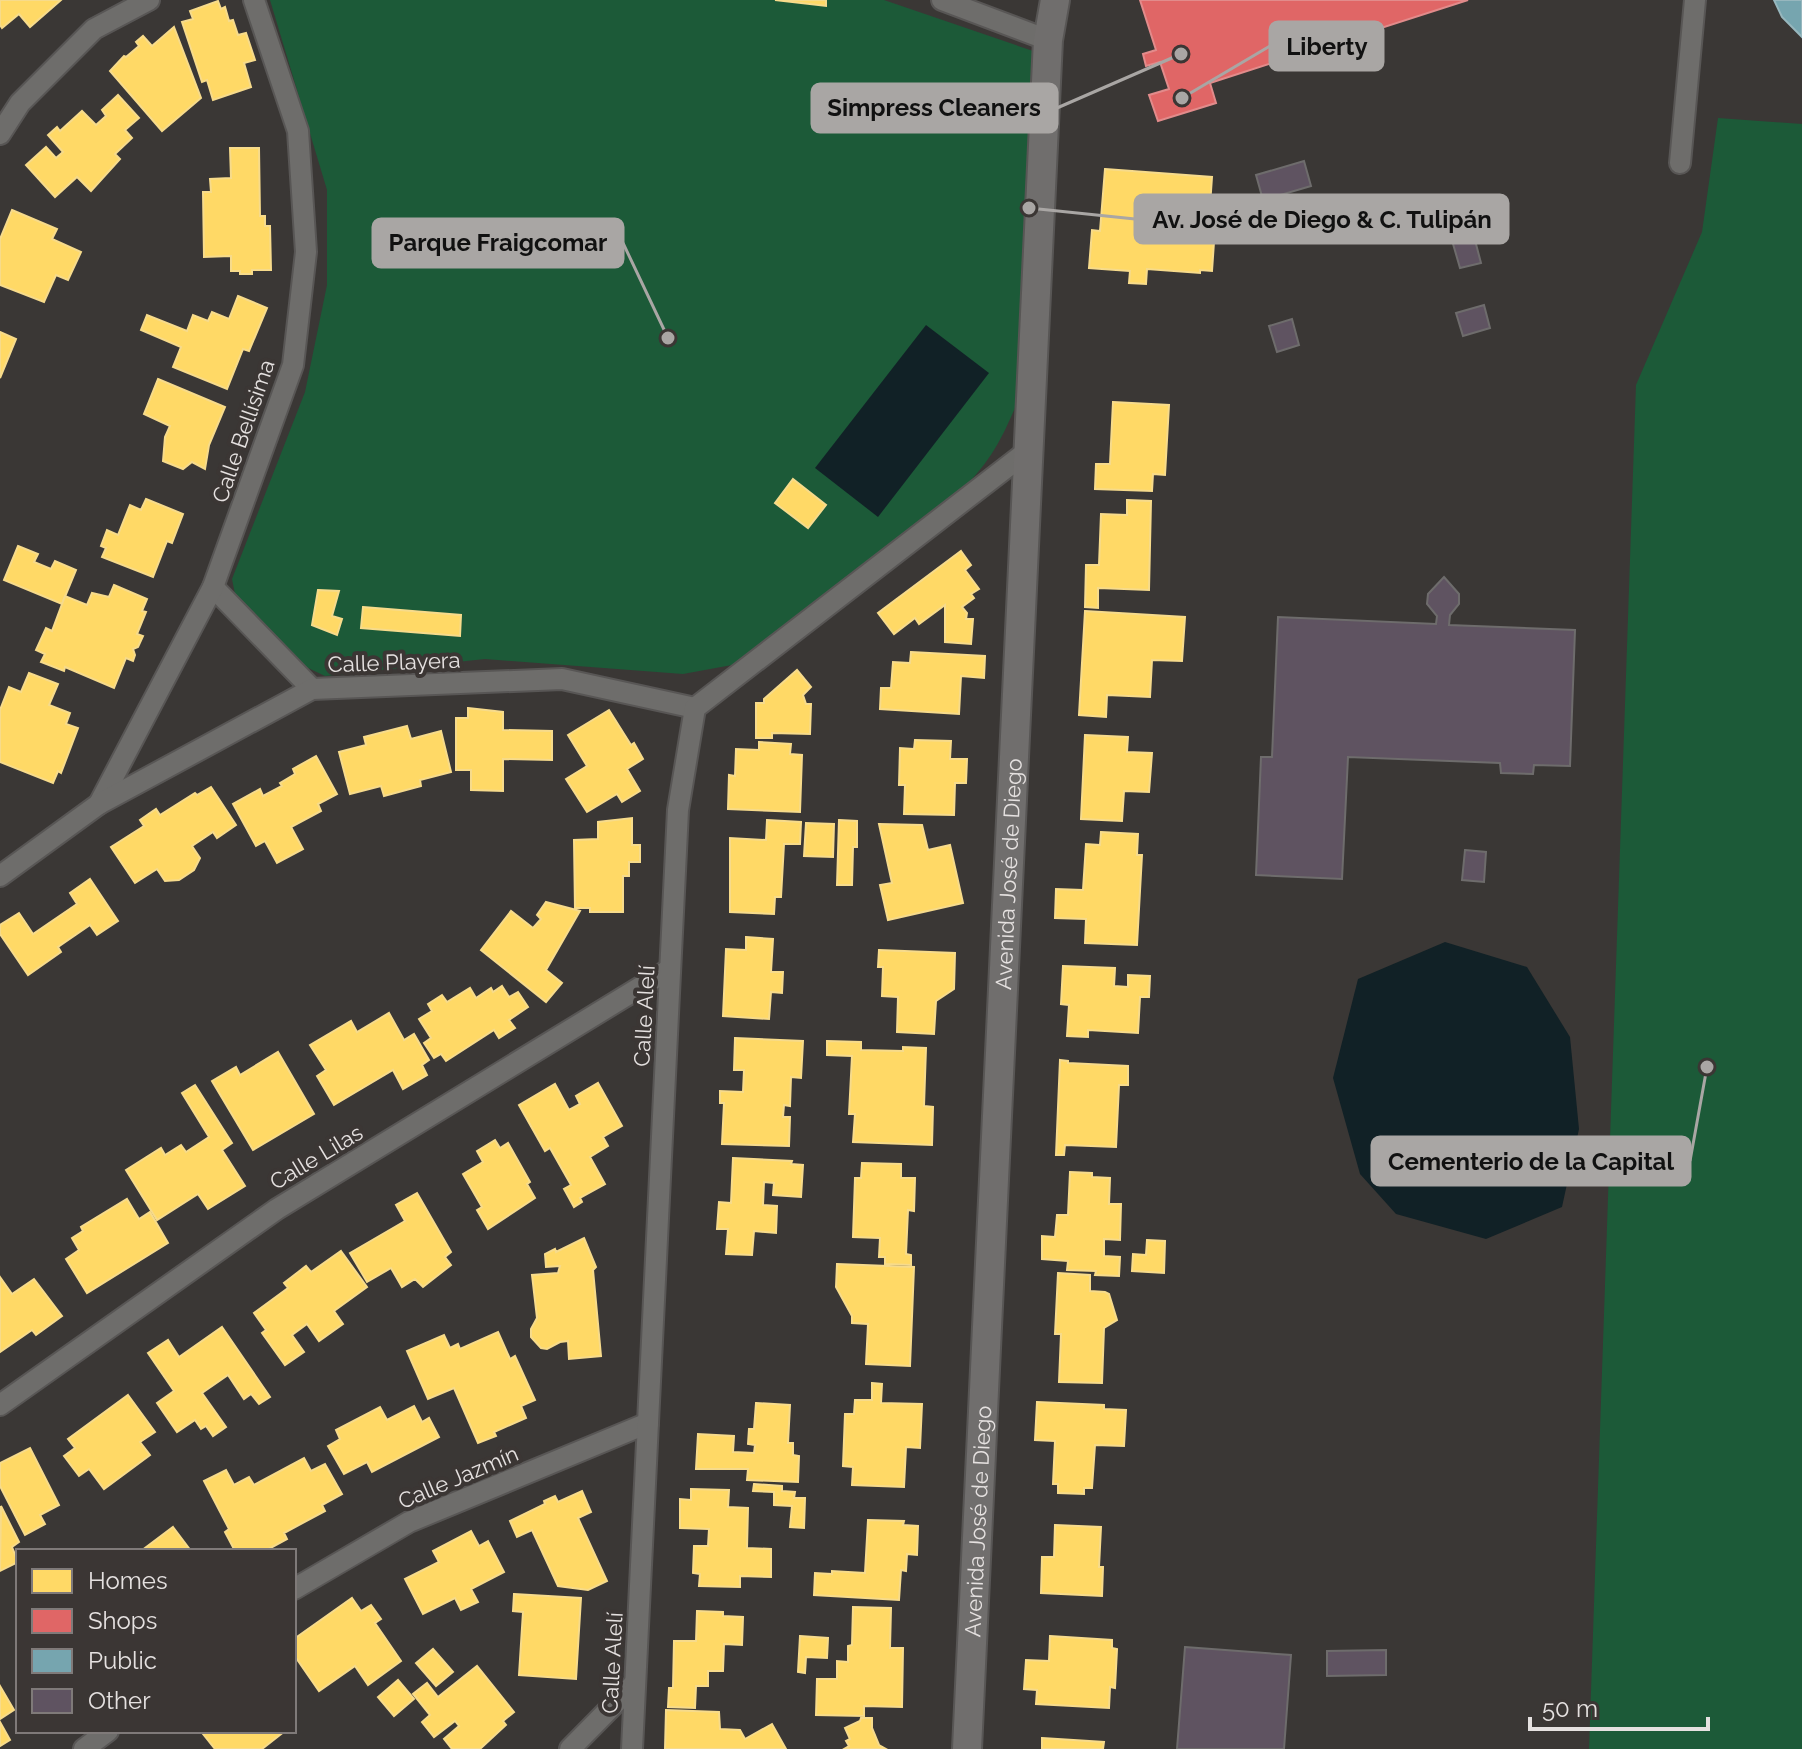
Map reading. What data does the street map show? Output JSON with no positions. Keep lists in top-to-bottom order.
{
  "streets": {
    "street": [
      "Calle Bellísima",
      "Calle Playera",
      "Avenida José de Diego",
      "Calle Alelí",
      "Calle Lilas",
      "Calle Jazmín"
    ]
  },
  "crossings": [
    ["Calle Bellísima", "Calle Playera"],
    ["Calle Playera", "Calle Alelí"],
    ["Calle Alelí", "Calle Lilas"],
    ["Calle Alelí", "Calle Jazmín"]
  ],
  "places": [
    "Simpress Cleaners",
    "Liberty",
    "Av. José de Diego & C. Tulipán",
    "Parque Fraigcomar",
    "Cementerio de la Capital"
  ],
  "legend": [
    "Homes",
    "Shops",
    "Public",
    "Other"
  ],
  "scale_bar": "50 m"
}
